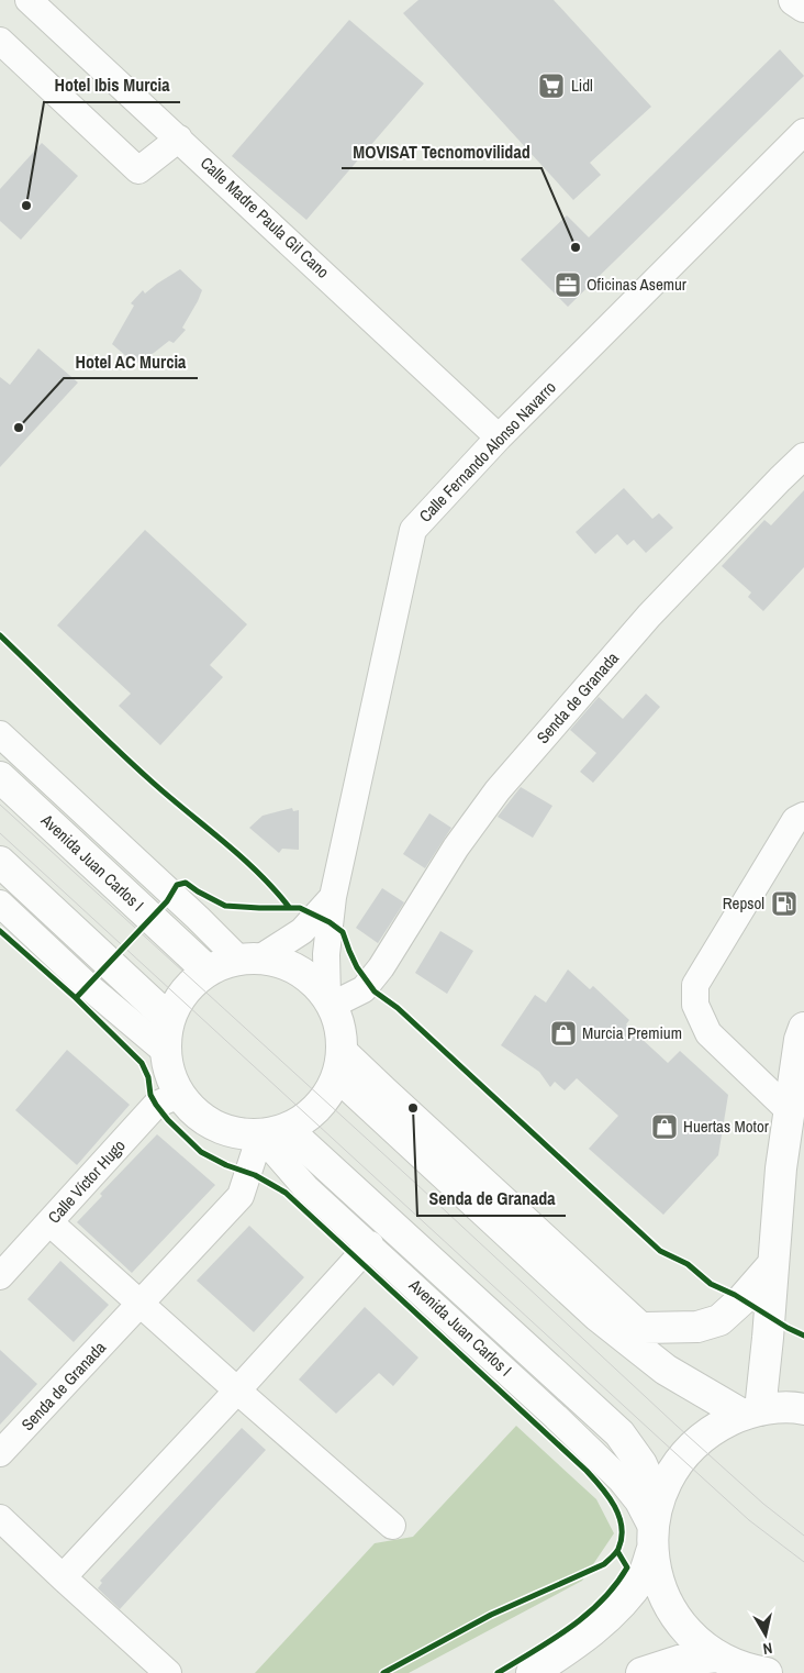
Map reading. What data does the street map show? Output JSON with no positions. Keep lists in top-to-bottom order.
{
  "streets": {
    "main road": ["Avenida Juan Carlos I"],
    "street": [
      "Calle Madre Paula Gil Cano",
      "Calle Fernando Alonso Navarro",
      "Senda de Granada",
      "Calle Víctor Hugo"
    ]
  },
  "crossings": [
    ["Calle Madre Paula Gil Cano", "Calle Fernando Alonso Navarro"],
    ["Calle Fernando Alonso Navarro", "Senda de Granada"],
    ["Calle Fernando Alonso Navarro", "Avenida Juan Carlos I"],
    ["Calle Fernando Alonso Navarro", "Calle Víctor Hugo"],
    ["Senda de Granada", "Avenida Juan Carlos I"],
    ["Senda de Granada", "Calle Víctor Hugo"],
    ["Avenida Juan Carlos I", "Calle Víctor Hugo"]
  ],
  "places": {
    "supermarket": ["Lidl"],
    "other": [
      "Hotel Ibis Murcia",
      "MOVISAT Tecnomovilidad",
      "Hotel AC Murcia",
      "Senda de Granada"
    ],
    "office": ["Oficinas Asemur"],
    "fuel station": ["Repsol"],
    "shop": ["Murcia Premium", "Huertas Motor"]
  },
  "north": "bottom"
}
